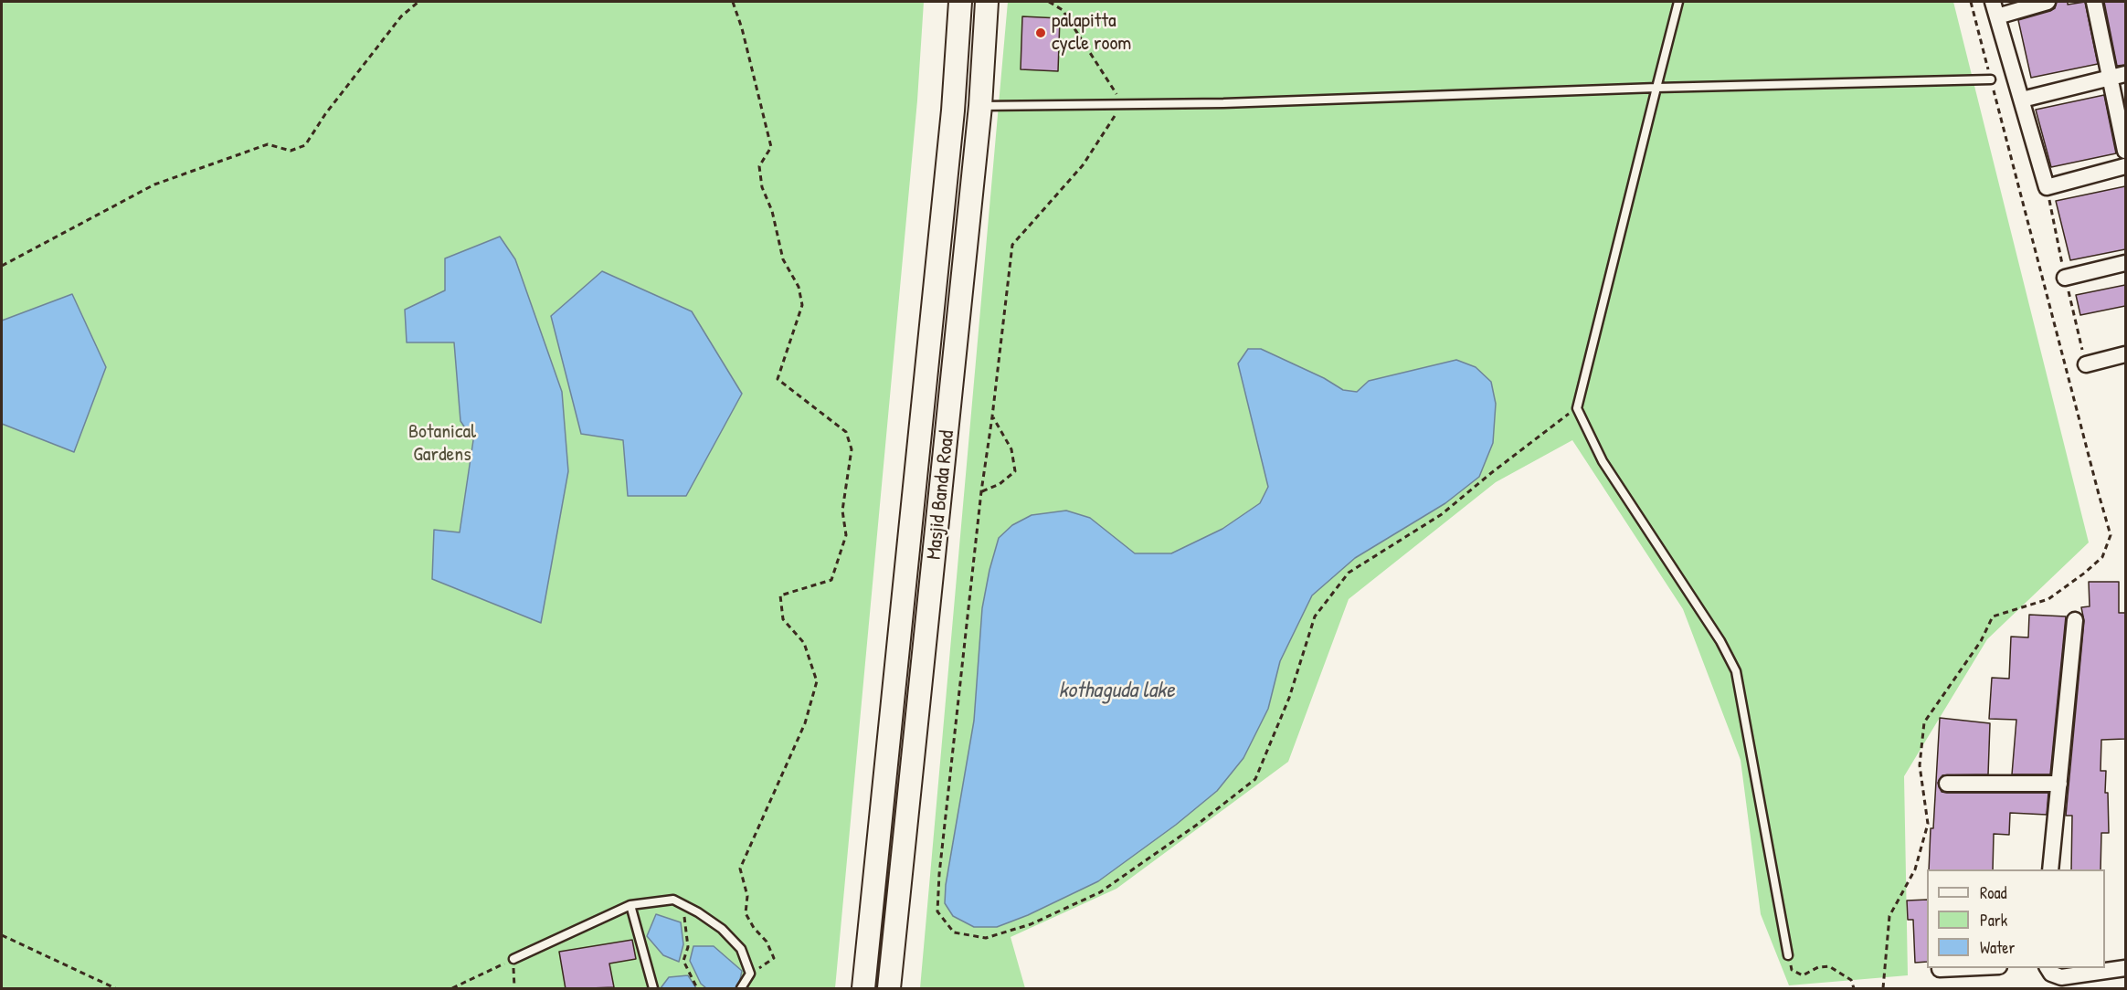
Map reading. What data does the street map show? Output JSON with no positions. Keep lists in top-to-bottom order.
{
  "streets": {
    "main road": ["Masjid Banda Road"]
  },
  "water": ["kothaguda lake"],
  "parks": ["Botanical Gardens"],
  "places": ["palapitta cycle room"],
  "legend": ["Road", "Park", "Water"]
}
